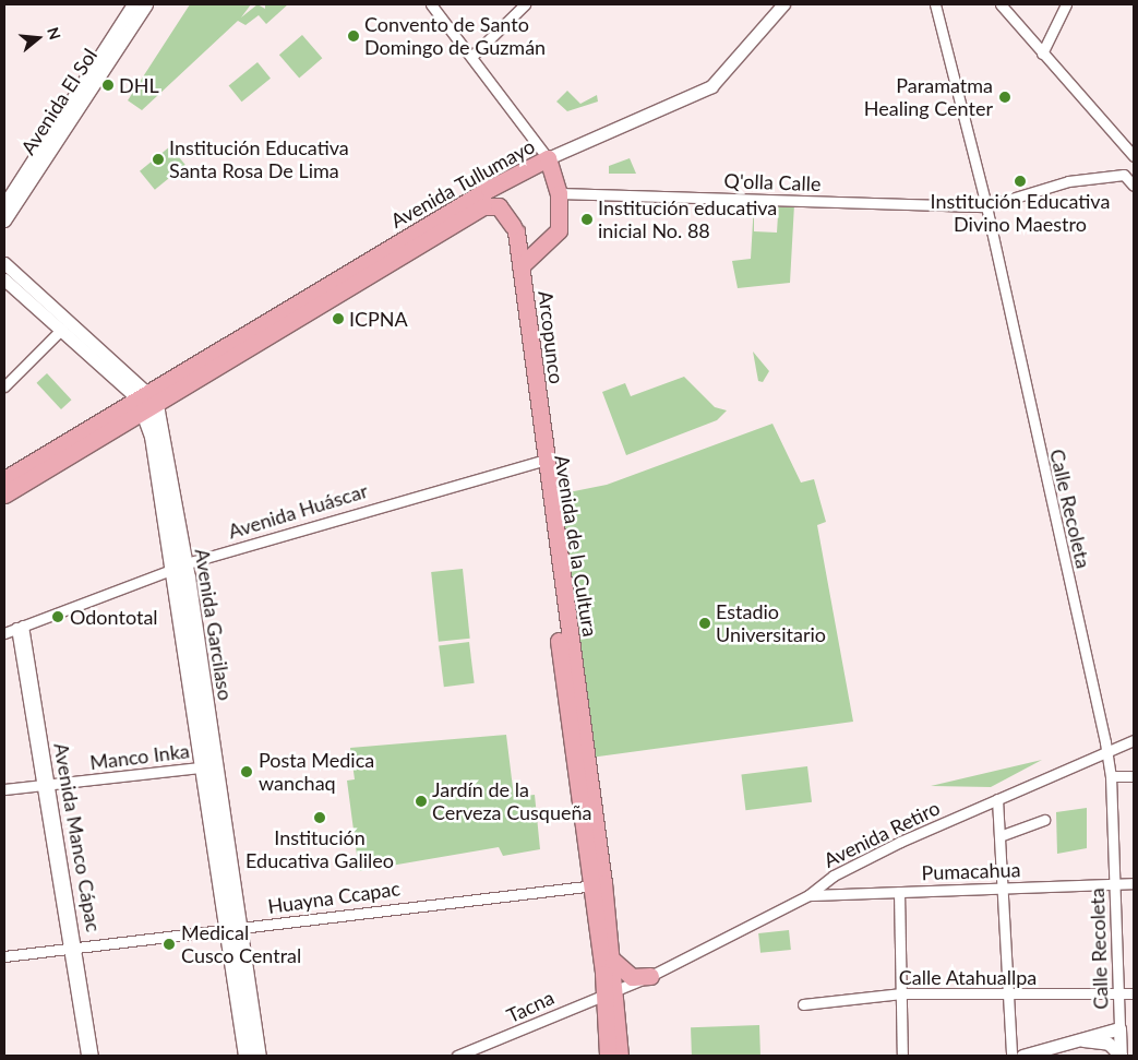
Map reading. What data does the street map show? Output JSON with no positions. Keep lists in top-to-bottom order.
{
  "streets": {
    "main road": [
      "Avenida Tullumayo",
      "Arcopunco",
      "Avenida de la Cultura",
      "Avenida Garcilaso"
    ],
    "street": [
      "Avenida El Sol",
      "Q'olla Calle",
      "Calle Recoleta",
      "Avenida Huáscar",
      "Manco Inka",
      "Avenida Retiro",
      "Avenida Manco Cápac",
      "Pumacahua",
      "Huayna Ccapac",
      "Calle Atahuallpa",
      "Tacna"
    ]
  },
  "crossings": [
    ["Q'olla Calle", "Calle Recoleta"],
    ["Avenida Tullumayo", "Arcopunco"],
    ["Avenida Tullumayo", "Avenida Garcilaso"],
    ["Arcopunco", "Avenida Huáscar"],
    ["Arcopunco", "Avenida de la Cultura"],
    ["Calle Recoleta", "Avenida Retiro"],
    ["Calle Recoleta", "Pumacahua"],
    ["Calle Recoleta", "Calle Atahuallpa"],
    ["Avenida Huáscar", "Avenida de la Cultura"],
    ["Avenida Huáscar", "Avenida Garcilaso"],
    ["Avenida Huáscar", "Avenida Manco Cápac"],
    ["Avenida de la Cultura", "Huayna Ccapac"],
    ["Avenida de la Cultura", "Tacna"],
    ["Avenida Garcilaso", "Manco Inka"],
    ["Avenida Garcilaso", "Huayna Ccapac"],
    ["Manco Inka", "Avenida Manco Cápac"],
    ["Avenida Retiro", "Pumacahua"],
    ["Avenida Retiro", "Tacna"],
    ["Avenida Manco Cápac", "Huayna Ccapac"]
  ],
  "places": [
    "Convento de Santo Domingo de Guzmán",
    "DHL",
    "Paramatma Healing Center",
    "Institución Educativa Santa Rosa De Lima",
    "Institución Educativa Divino Maestro",
    "Institución educativa inicial No. 88",
    "ICPNA",
    "Odontotal",
    "Estadio Universitario",
    "Posta Medica wanchaq",
    "Jardín de la Cerveza Cusqueña",
    "Institución Educativa Galileo",
    "Medical Cusco Central"
  ],
  "north": "right"
}
